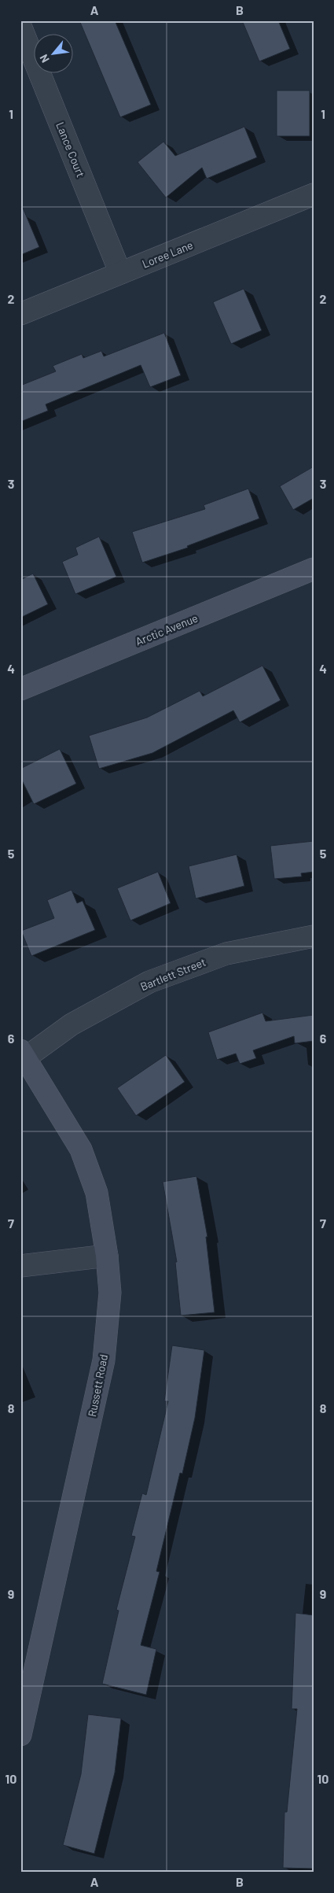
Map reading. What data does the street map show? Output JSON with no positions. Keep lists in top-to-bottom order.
{
  "streets": {
    "street": [
      "Lance Court",
      "Loree Lane",
      "Arctic Avenue",
      "Bartlett Street",
      "Russett Road"
    ]
  },
  "crossings": [
    ["Lance Court", "Loree Lane"],
    ["Bartlett Street", "Russett Road"]
  ],
  "north": "bottom left",
  "grid": {
    "columns": ["A", "B"],
    "rows": [
      "1",
      "2",
      "3",
      "4",
      "5",
      "6",
      "7",
      "8",
      "9",
      "10"
    ]
  }
}
